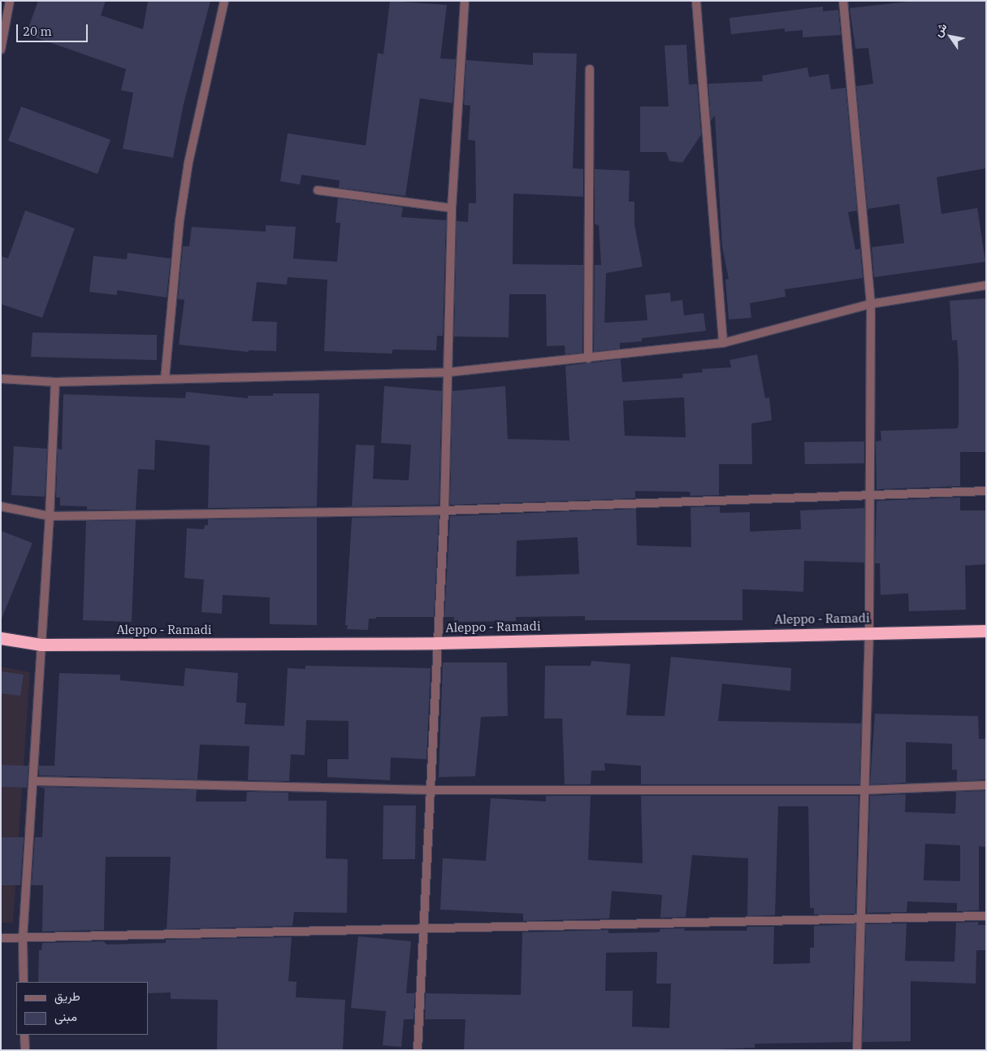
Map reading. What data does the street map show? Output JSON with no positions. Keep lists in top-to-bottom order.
{
  "streets": {
    "highway": ["Aleppo - Ramadi"]
  },
  "legend": ["طريق", "مبنى"],
  "scale_bar": "20 m",
  "north": "top left"
}
